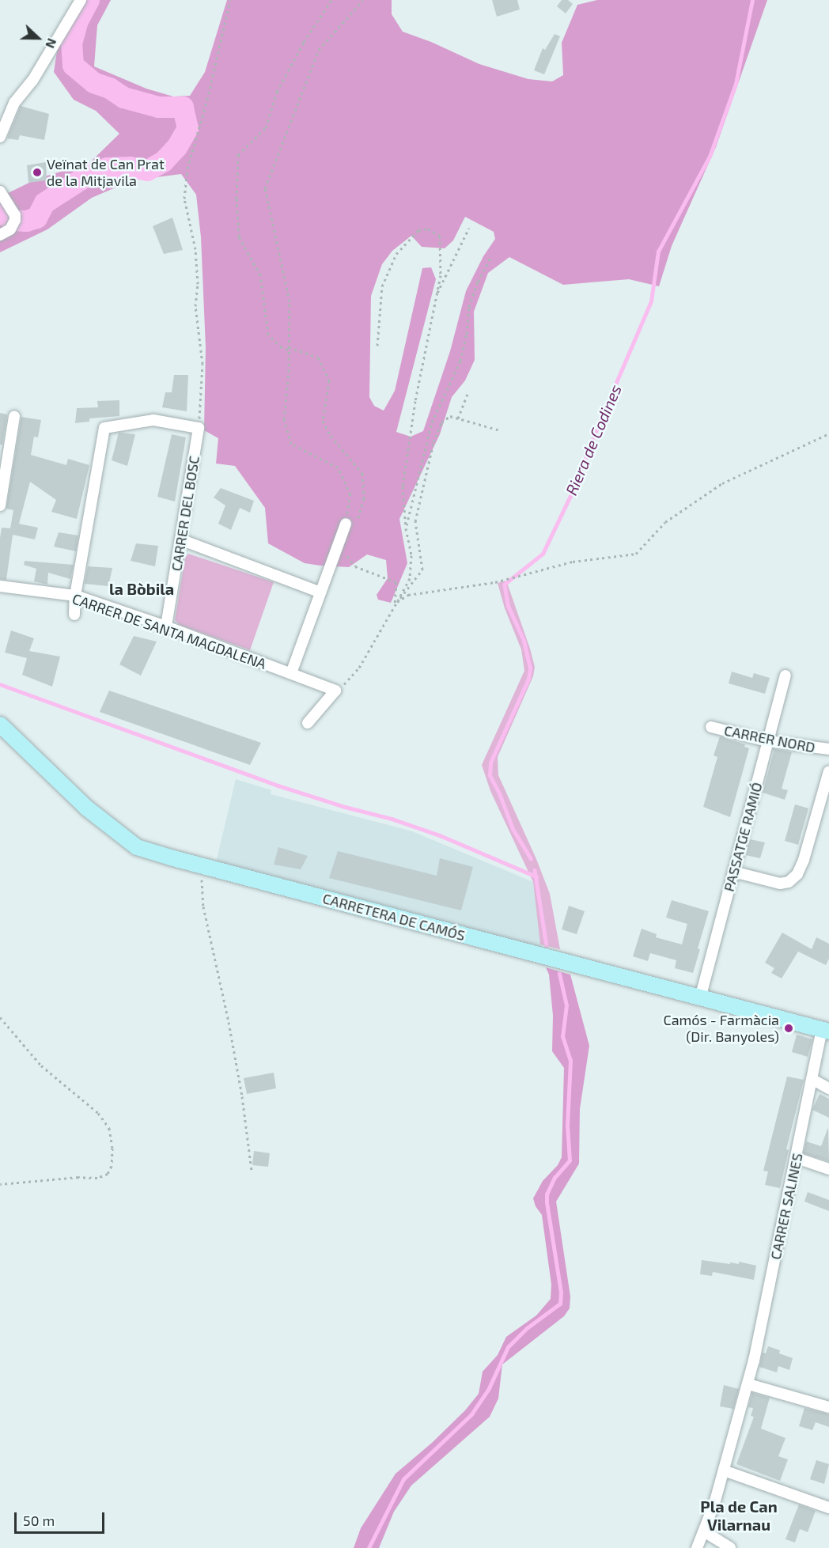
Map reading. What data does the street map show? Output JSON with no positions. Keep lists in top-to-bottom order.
{
  "streets": {
    "street": [
      "CARRER DEL BOSC",
      "CARRER DE SANTA MAGDALENA",
      "CARRER NORD",
      "PASSATGE RAMIÓ",
      "CARRETERA DE CAMÓS",
      "CARRER SALINES"
    ]
  },
  "crossings": [
    ["CARRER DEL BOSC", "CARRER DE SANTA MAGDALENA"],
    ["CARRER NORD", "PASSATGE RAMIÓ"],
    ["PASSATGE RAMIÓ", "CARRETERA DE CAMÓS"],
    ["CARRETERA DE CAMÓS", "CARRER SALINES"]
  ],
  "districts": ["la Bòbila", "Pla de Can Vilarnau"],
  "water": ["Riera de Codines"],
  "places": ["Veïnat de Can Prat de la Mitjavila", "Camós - Farmàcia (Dir. Banyoles)"],
  "scale_bar": "50 m",
  "north": "right"
}
